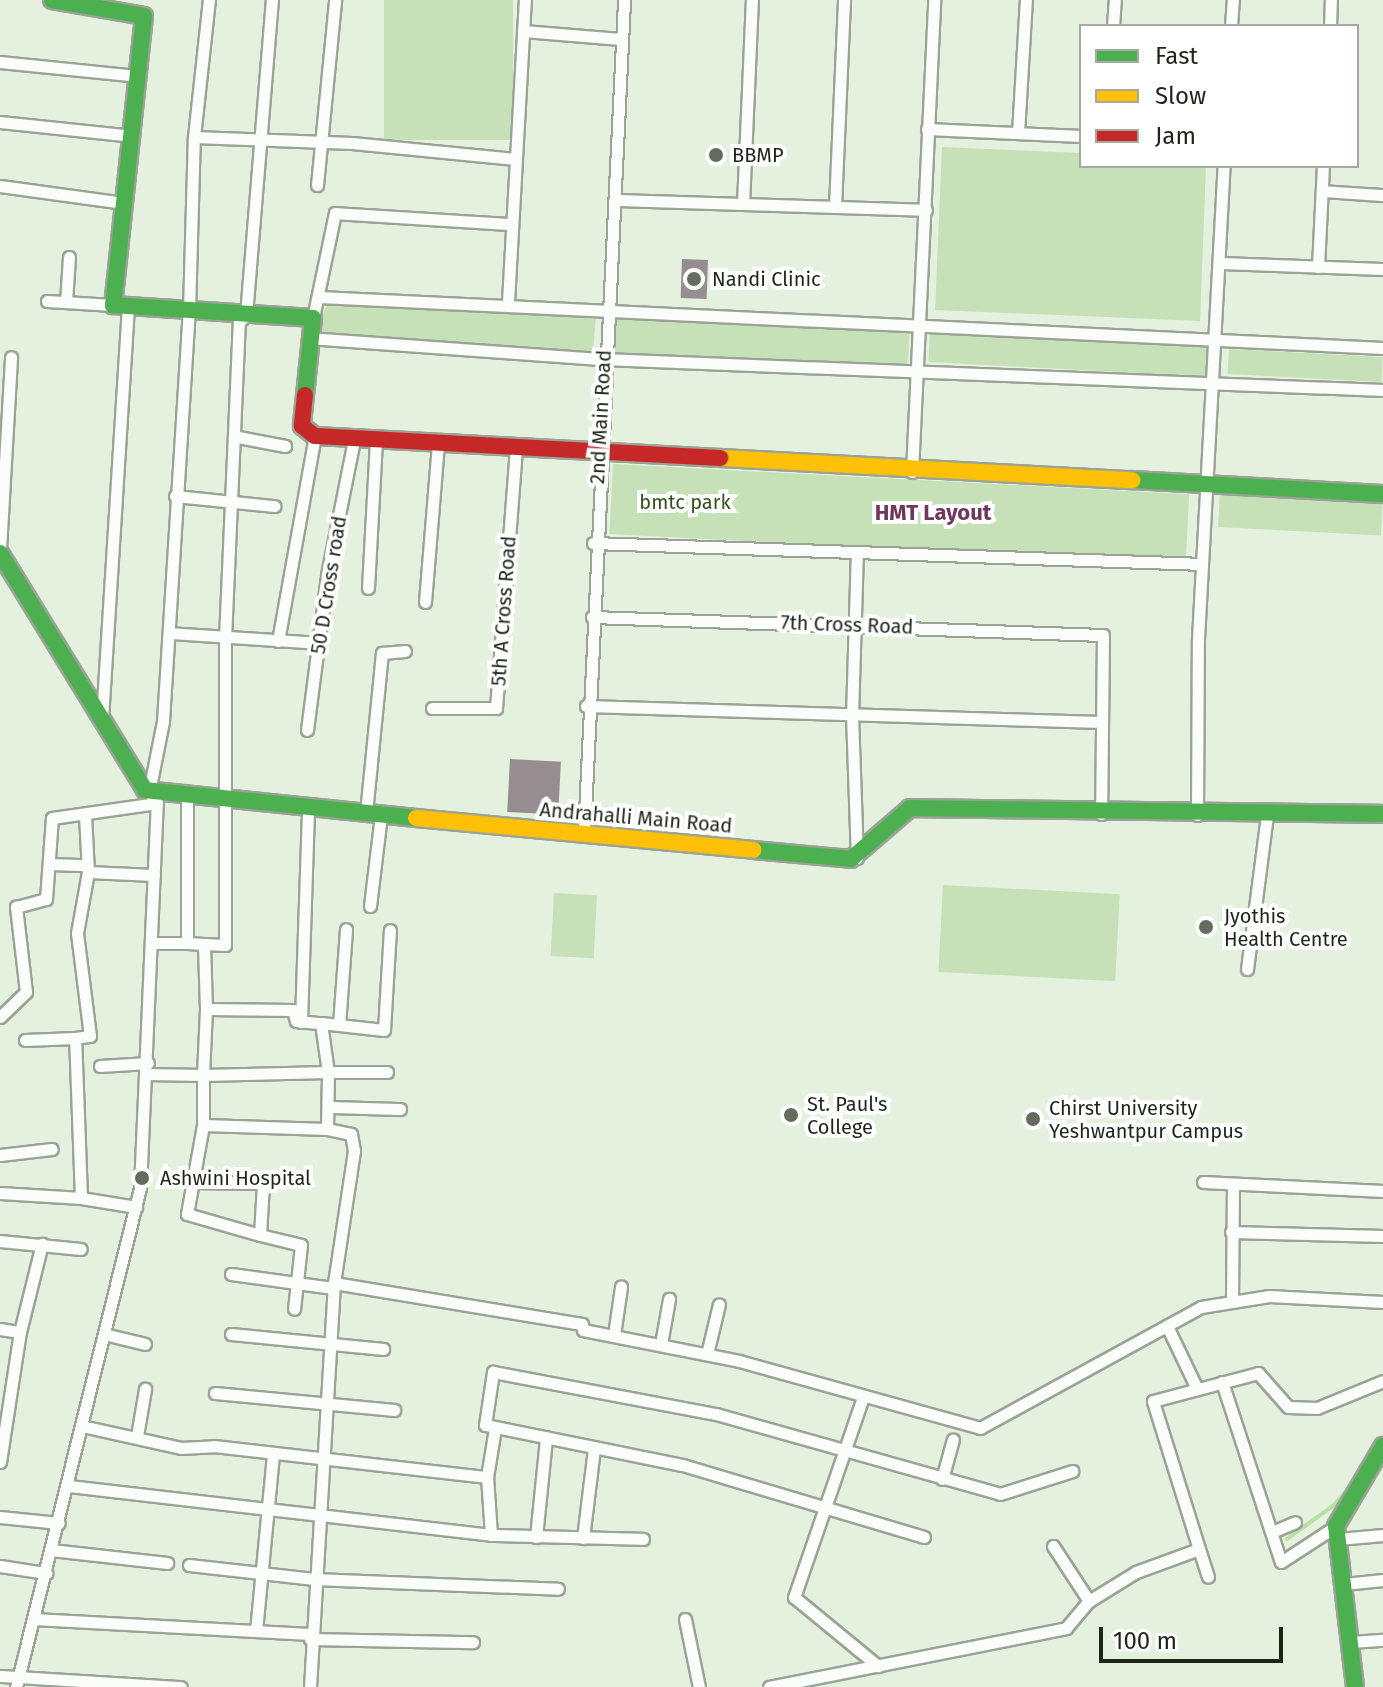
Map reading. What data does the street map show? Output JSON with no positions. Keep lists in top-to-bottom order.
{
  "streets": {
    "street": [
      "2nd Main Road",
      "50 D Cross road",
      "5th A Cross Road",
      "7th Cross Road",
      "Andrahalli Main Road"
    ]
  },
  "crossings": [
    ["2nd Main Road", "7th Cross Road"],
    ["2nd Main Road", "Andrahalli Main Road"]
  ],
  "districts": ["HMT Layout"],
  "parks": ["bmtc park"],
  "places": [
    "BBMP",
    "Nandi Clinic",
    "Jyothis Health Centre",
    "St. Paul's College",
    "Chirst University Yeshwantpur Campus",
    "Ashwini Hospital"
  ],
  "legend": ["Fast", "Slow", "Jam"],
  "scale_bar": "100 m"
}
